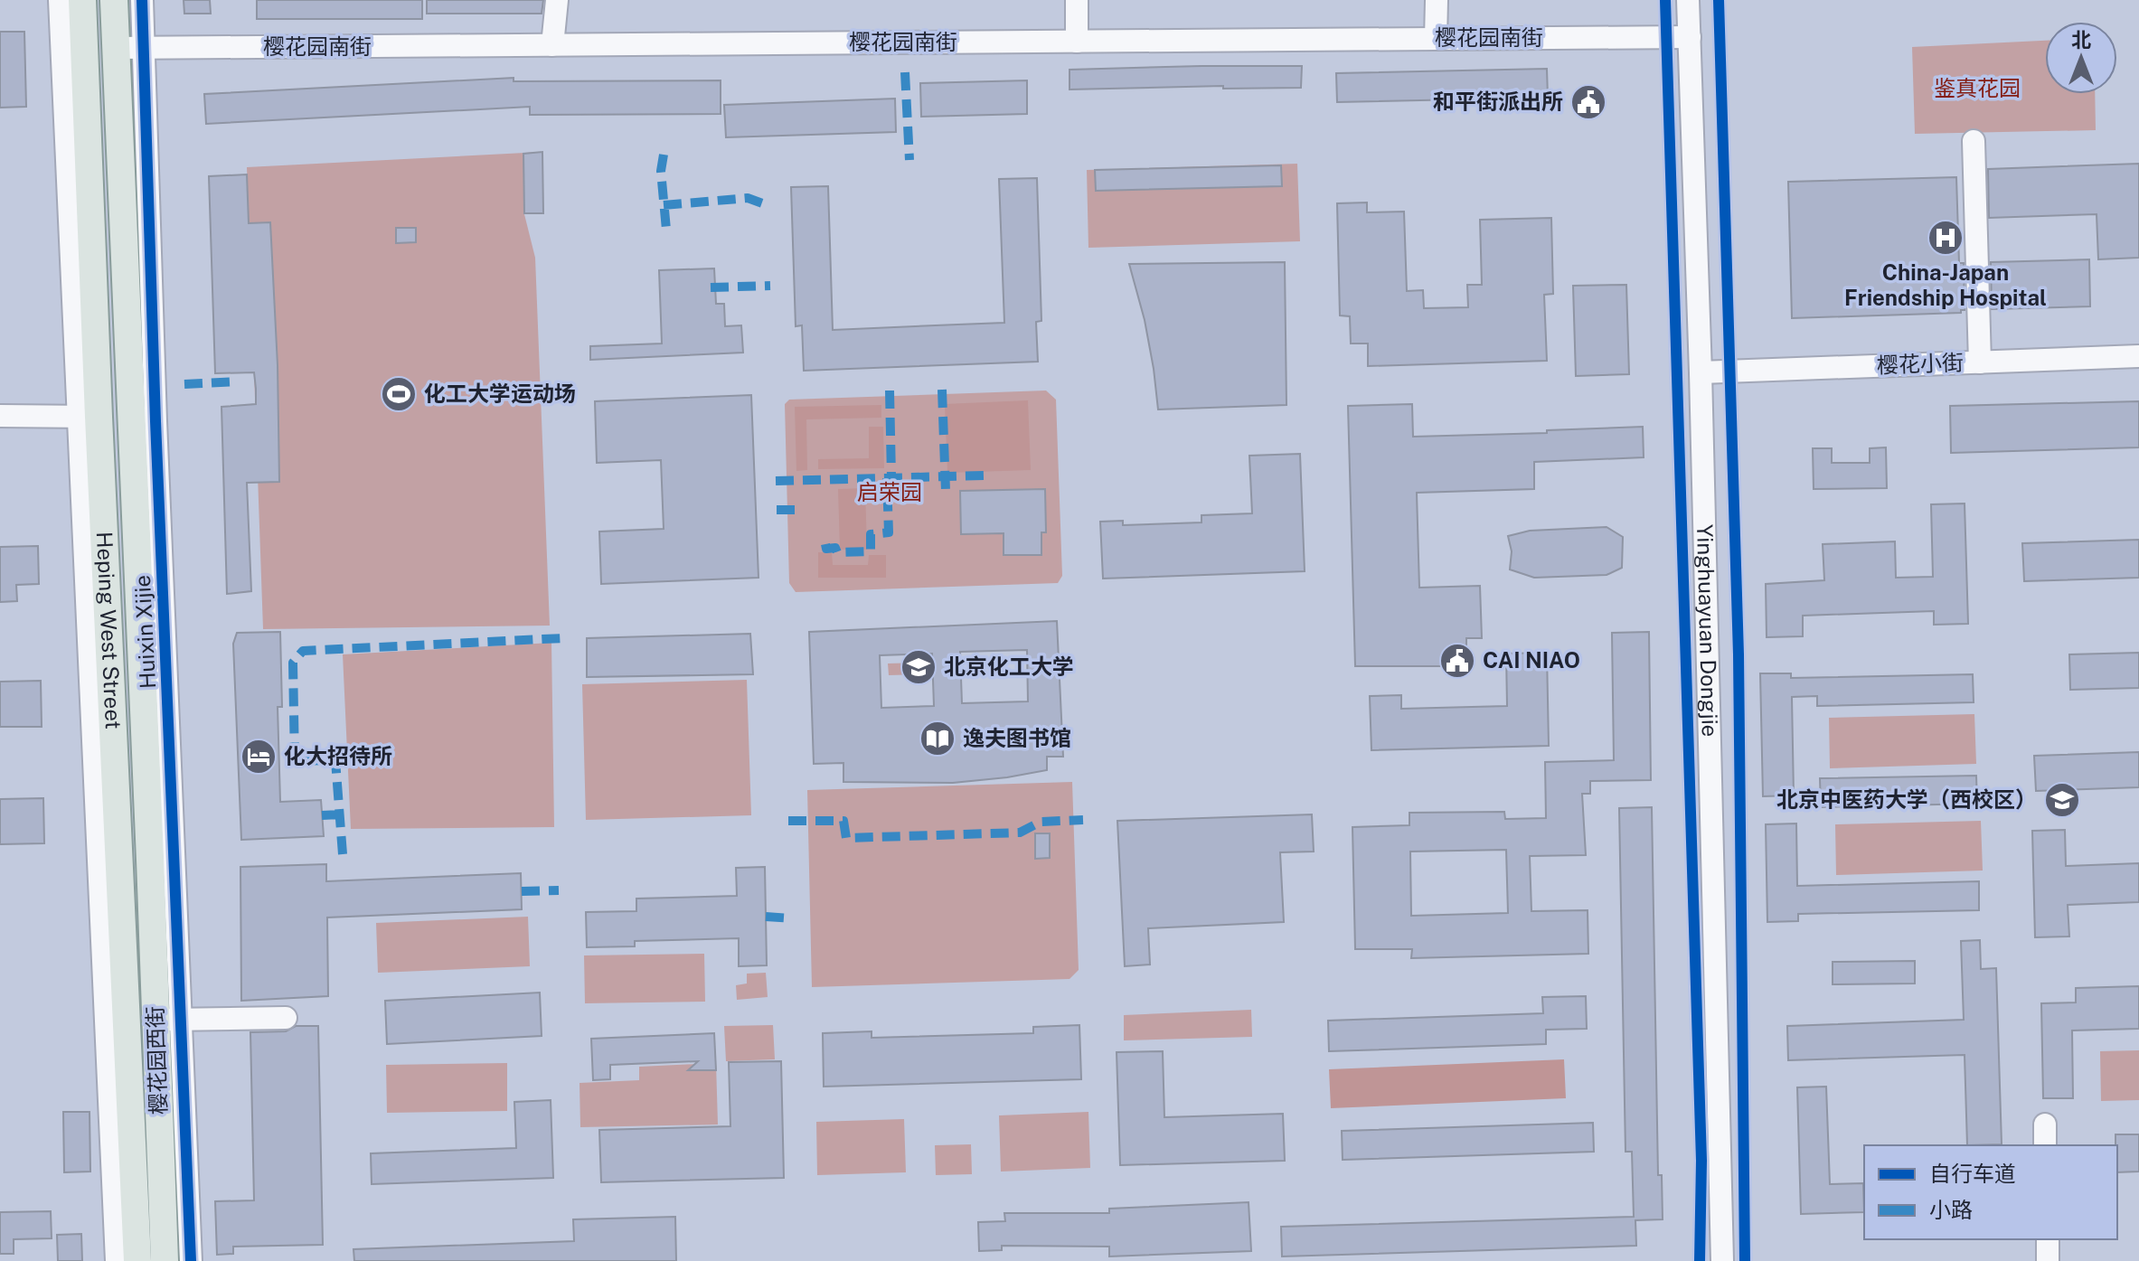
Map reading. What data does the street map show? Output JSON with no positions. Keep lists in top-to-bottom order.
{
  "streets": {
    "main road": ["Heping West Street", "樱花园西街"],
    "street": [
      "樱花园南街",
      "樱花小街",
      "Yinghuayuan Dongjie",
      "Huixin Xijie"
    ]
  },
  "crossings": [
    ["樱花园南街", "Yinghuayuan Dongjie"],
    ["樱花园南街", "Huixin Xijie"],
    ["樱花园南街", "樱花园西街"],
    ["樱花小街", "Yinghuayuan Dongjie"],
    ["Huixin Xijie", "樱花园西街"]
  ],
  "parks": ["鉴真花园", "启荣园"],
  "places": {
    "public building": ["和平街派出所", "CAI NIAO"],
    "hospital": ["China-Japan Friendship Hospital"],
    "sports": ["化工大学运动场"],
    "school or university": ["北京化工大学", "北京中医药大学（西校区）"],
    "library": ["逸夫图书馆"],
    "hotel": ["化大招待所"]
  },
  "legend": ["自行车道", "小路"],
  "north": "top"
}
